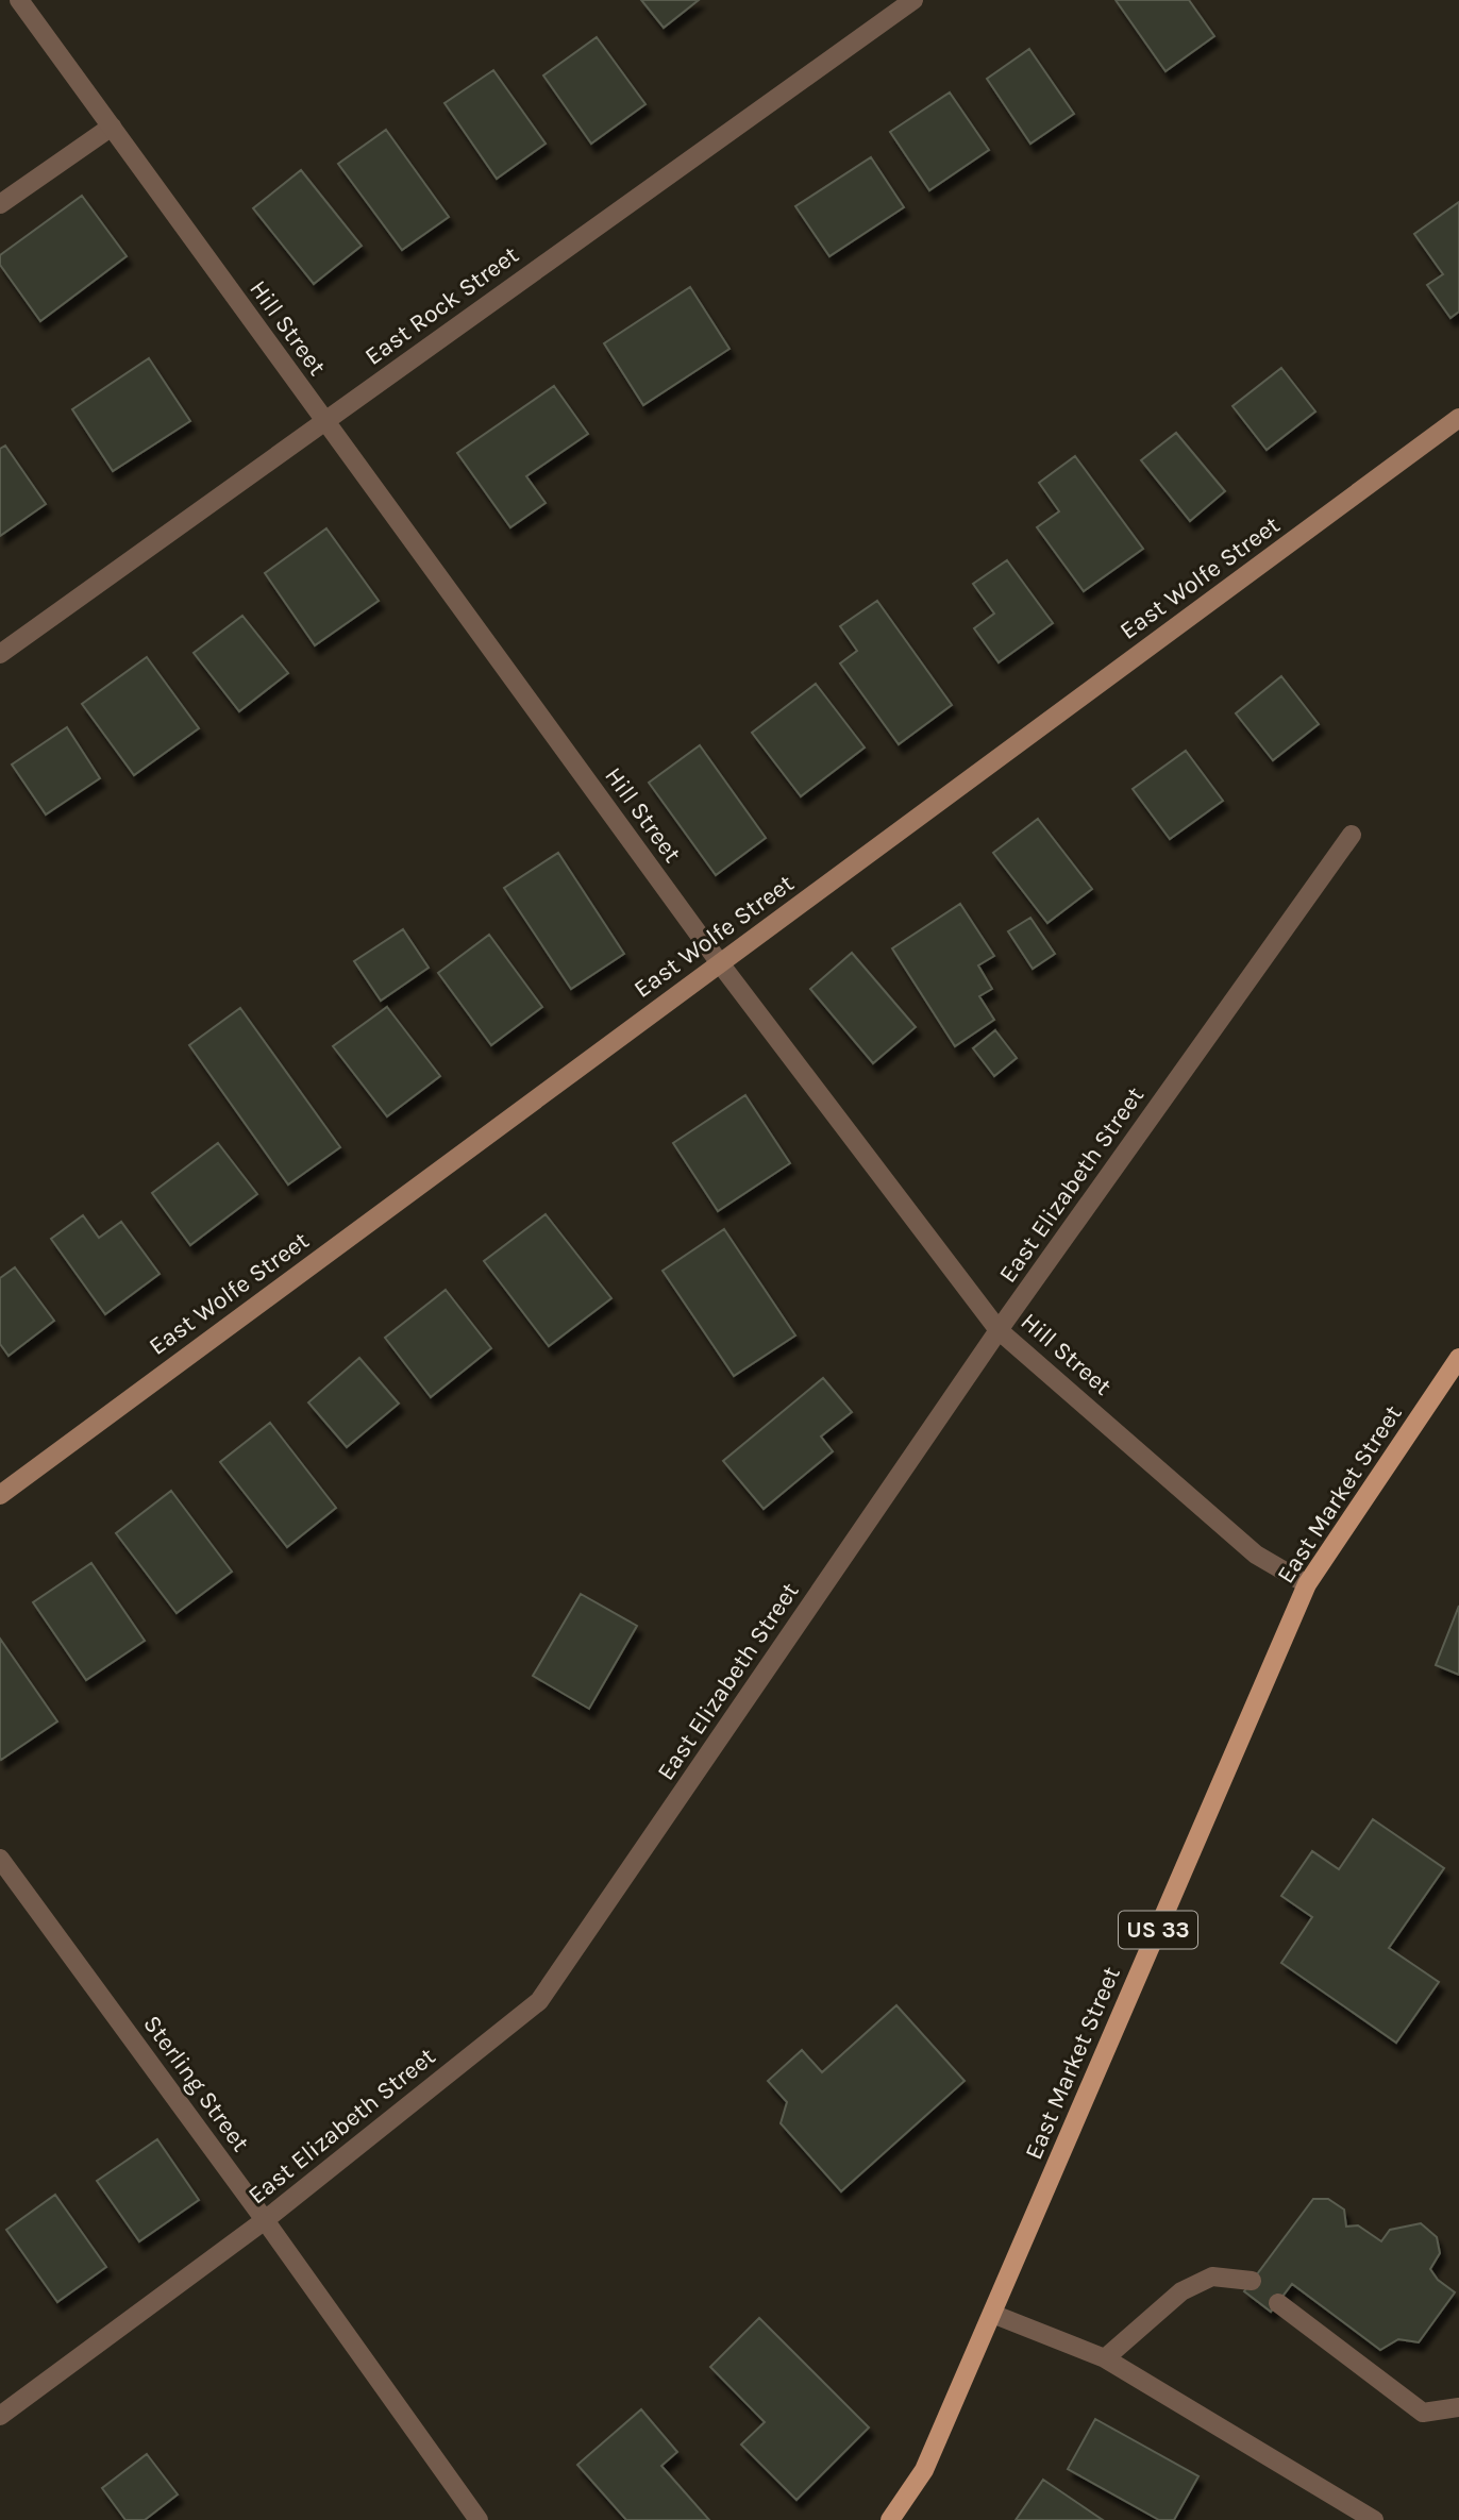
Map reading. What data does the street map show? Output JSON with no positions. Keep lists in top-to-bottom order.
{
  "streets": {
    "main road": ["East Market Street", "US 33"],
    "street": [
      "East Rock Street",
      "Hill Street",
      "East Wolfe Street",
      "East Elizabeth Street",
      "Sterling Street"
    ]
  },
  "crossings": [
    ["East Rock Street", "Hill Street"],
    ["Hill Street", "East Wolfe Street"],
    ["Hill Street", "East Elizabeth Street"],
    ["Hill Street", "East Market Street"],
    ["East Elizabeth Street", "Sterling Street"]
  ]
}
